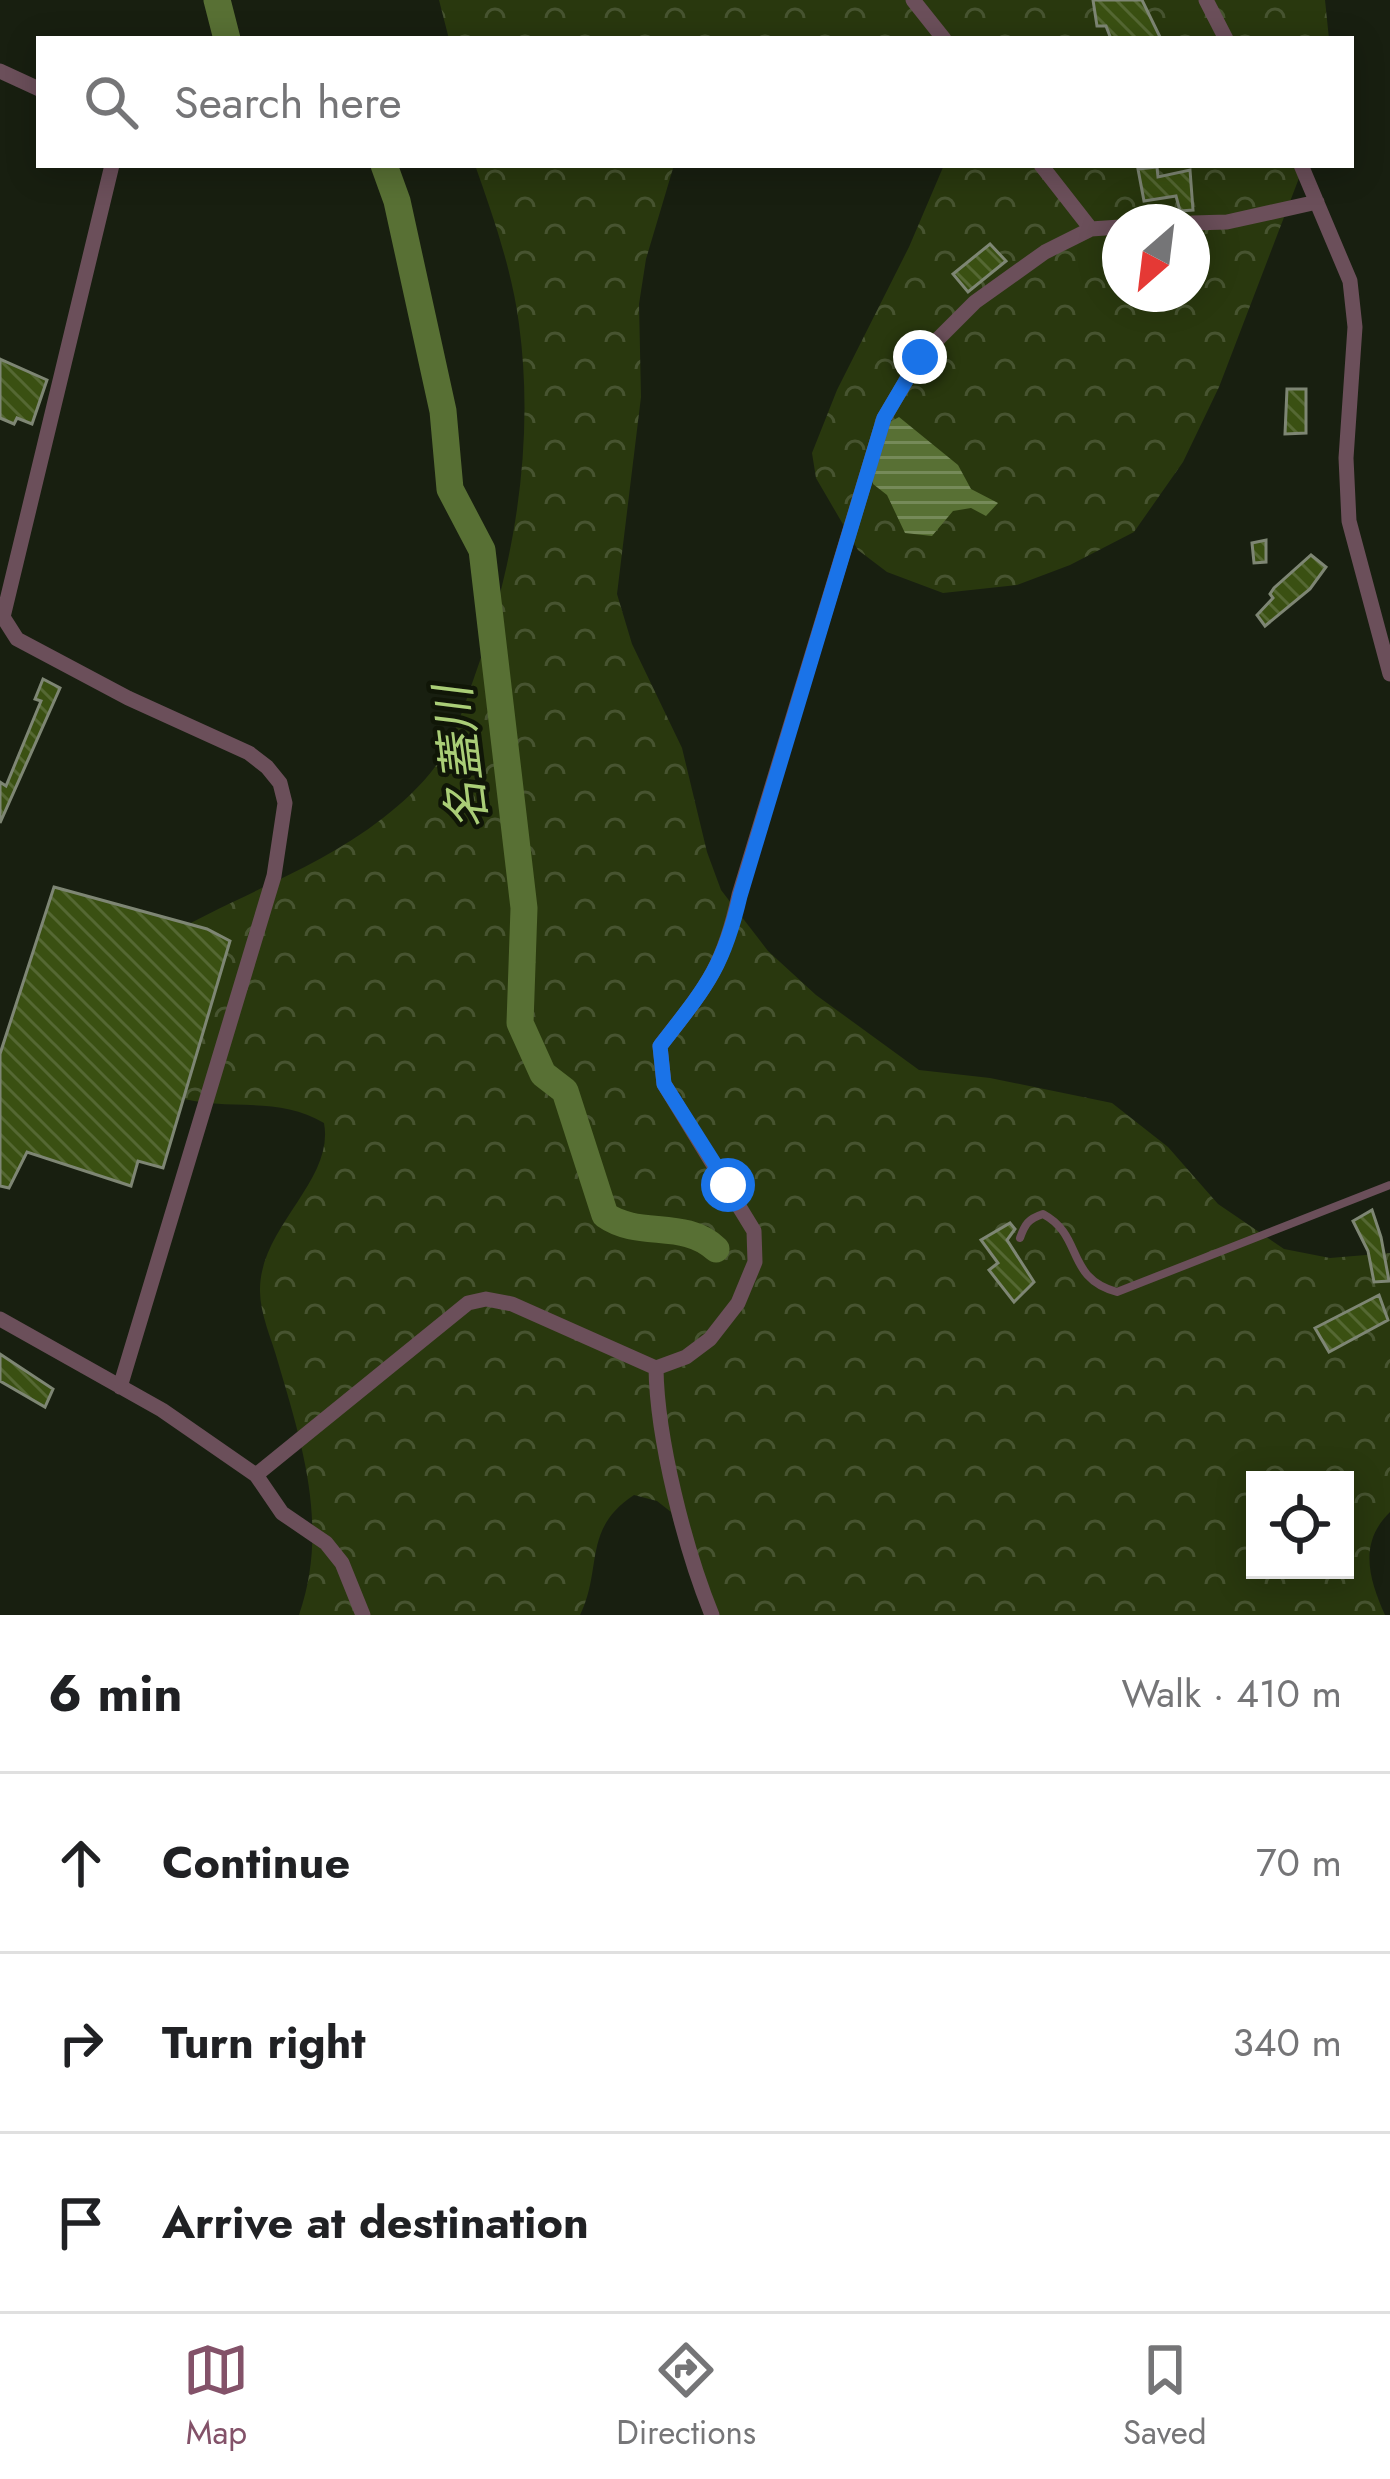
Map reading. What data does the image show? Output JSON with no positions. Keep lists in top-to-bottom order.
{
  "water": ["名蓋川"],
  "north": "bottom left",
  "page": {
    "search": "Search here",
    "heading": ["6 min", "Walk · 410 m"],
    "list": [
      ["Continue", "70 m"],
      ["Turn right", "340 m"],
      "Arrive at destination"
    ],
    "nav": ["Map", "Directions", "Saved"]
  }
}
